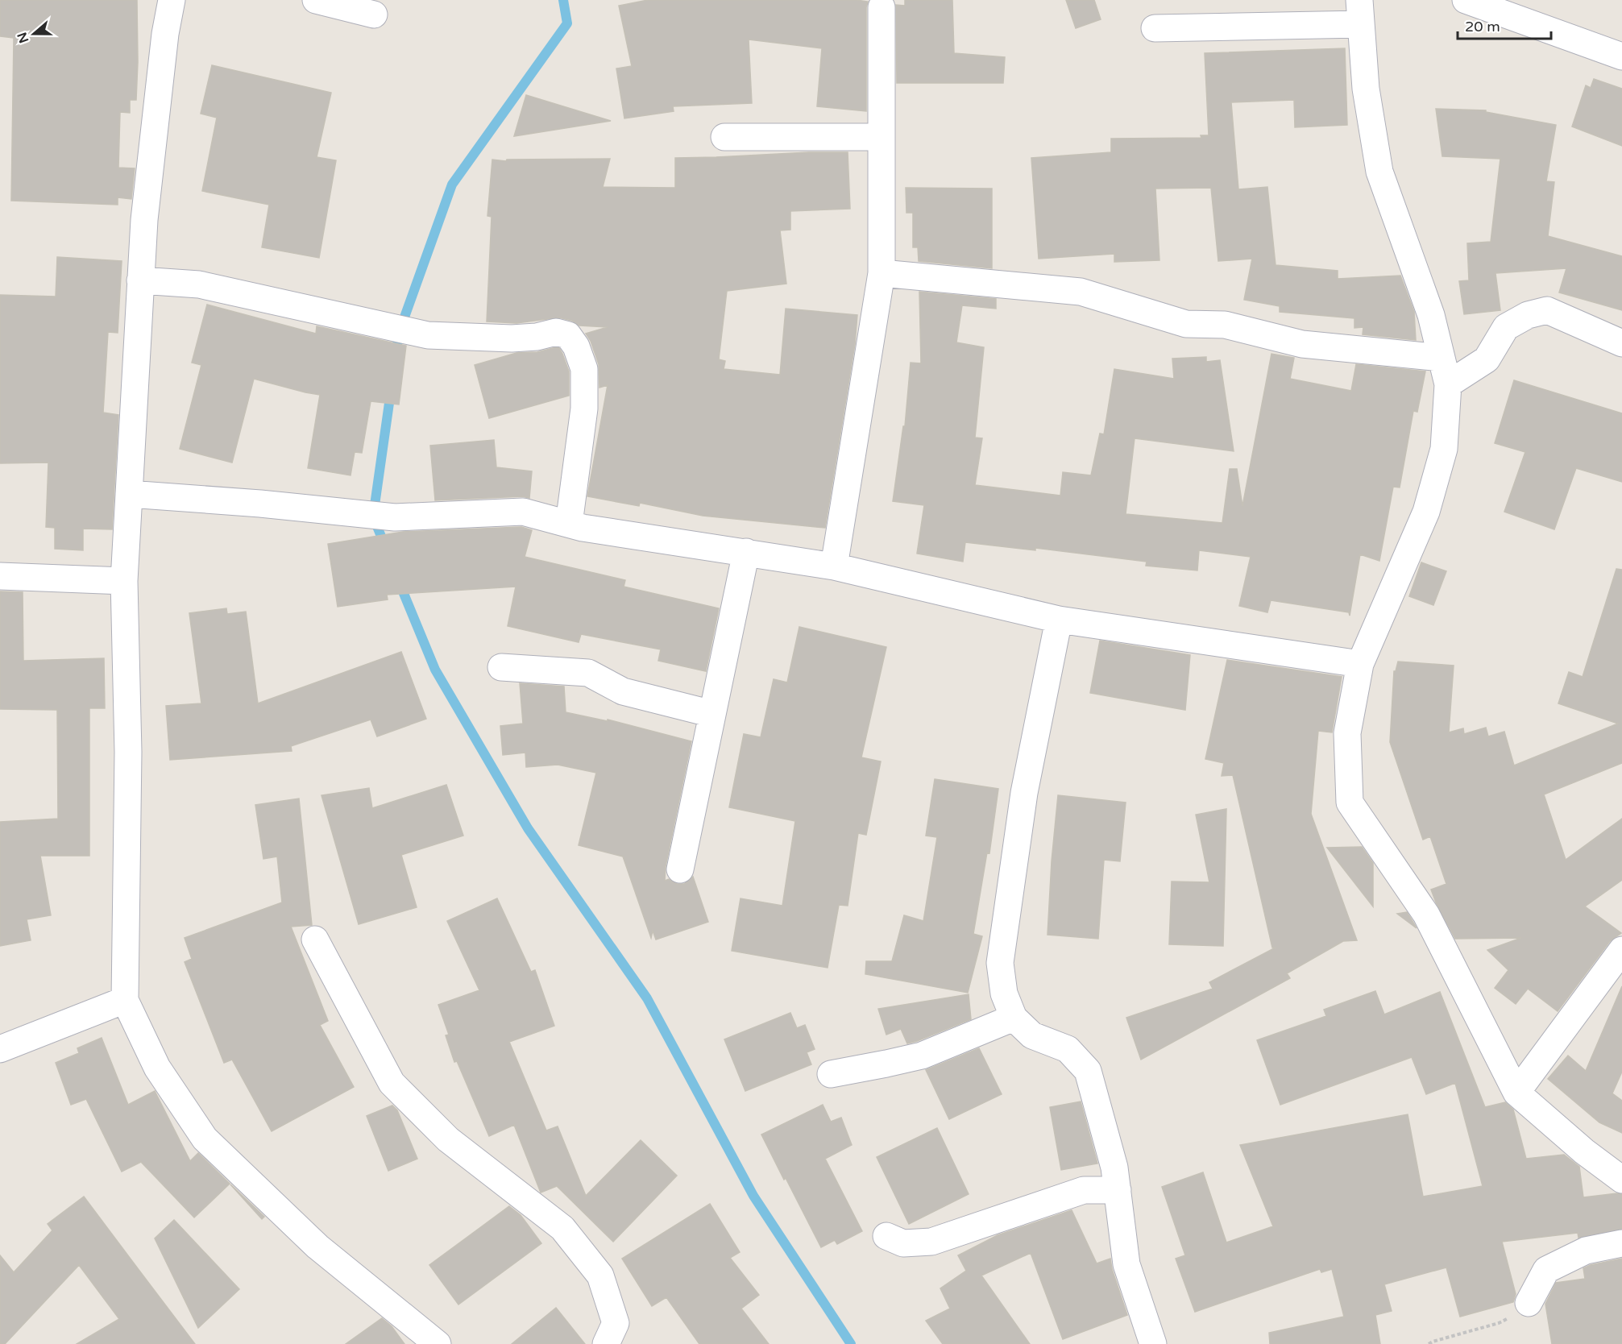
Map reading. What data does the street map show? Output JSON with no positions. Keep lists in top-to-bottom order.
{
  "scale_bar": "20 m",
  "north": "left"
}
